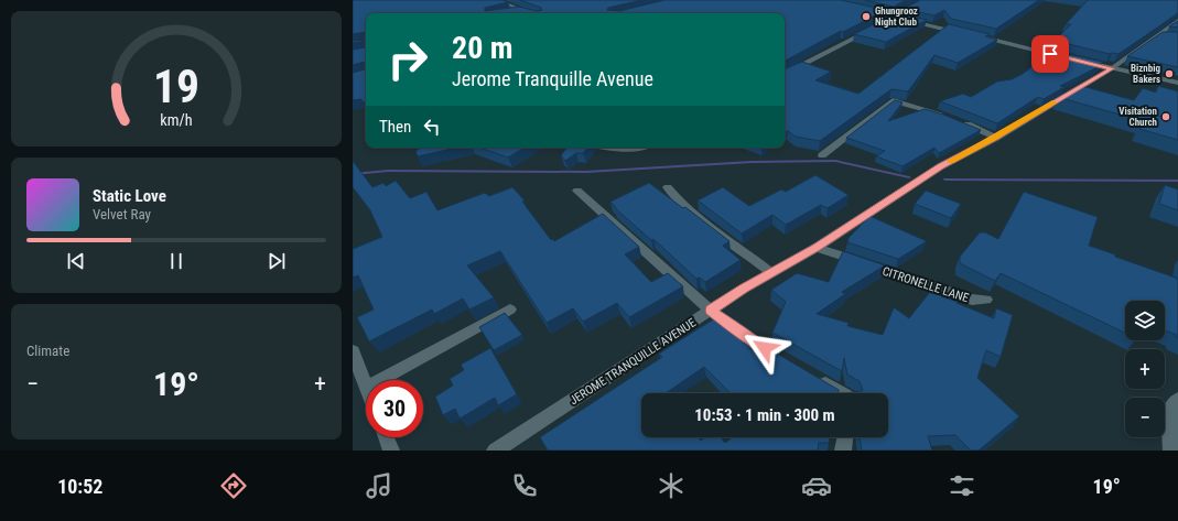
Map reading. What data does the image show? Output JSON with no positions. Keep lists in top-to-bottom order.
{
  "streets": {
    "street": ["CITRONELLE LANE", "JEROME TRANQUILLE AVENUE"]
  },
  "crossings": [
    ["CITRONELLE LANE", "JEROME TRANQUILLE AVENUE"]
  ],
  "places": ["Ghungrooz Night Club", "Biznbig Bakers", "Visitation Church"],
  "page": {
    "turn": ["20 m", "Jerome Tranquille Avenue"],
    "then": "Then",
    "song": ["Static Love", "Velvet Ray"],
    "map_buttons": ["+", "−"],
    "tile": "Climate",
    "heat": ["−", "19°", "+"],
    "limit": "30",
    "trip": "10:53 · 1 min · 300 m",
    "tabs": ["10:52", "19°"],
    "gauge": ["19", "km/h"]
  }
}
